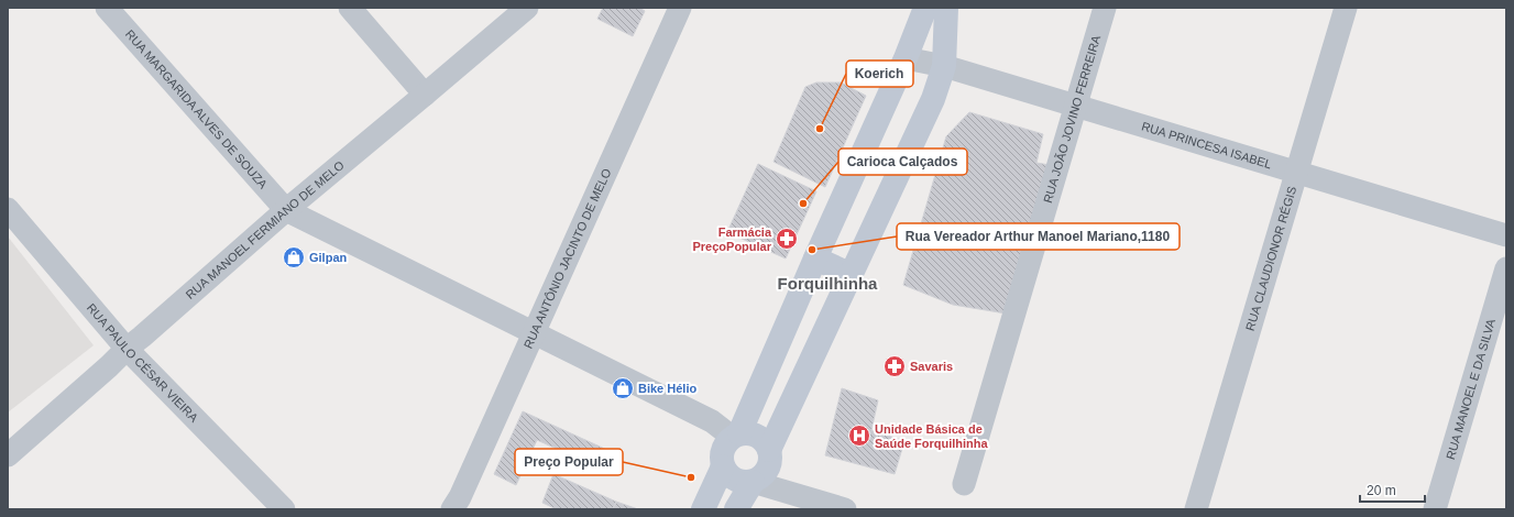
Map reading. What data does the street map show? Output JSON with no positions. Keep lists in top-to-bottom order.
{
  "streets": {
    "street": [
      "RUA MARGARIDA ALVES DE SOUZA",
      "RUA JOÃO JOVINO FERREIRA",
      "RUA PRINCESA ISABEL",
      "RUA MANOEL FERMIANO DE MELO",
      "RUA CLAUDIONOR RÉGIS",
      "RUA ANTÔNIO JACINTO DE MELO",
      "RUA PAULO CÉSAR VIEIRA",
      "RUA MANOEL E DA SILVA"
    ]
  },
  "crossings": [
    ["RUA MARGARIDA ALVES DE SOUZA", "RUA MANOEL FERMIANO DE MELO"],
    ["RUA JOÃO JOVINO FERREIRA", "RUA PRINCESA ISABEL"],
    ["RUA PRINCESA ISABEL", "RUA CLAUDIONOR RÉGIS"],
    ["RUA MANOEL FERMIANO DE MELO", "RUA PAULO CÉSAR VIEIRA"]
  ],
  "districts": ["Forquilhinha"],
  "places": {
    "other": [
      "Koerich",
      "Carioca Calçados",
      "Rua Vereador Arthur Manoel Mariano,1180",
      "Preço Popular"
    ],
    "pharmacy": ["Farmácia PreçoPopular", "Savaris"],
    "shop": ["Gilpan", "Bike Hélio"],
    "hospital": ["Unidade Básica de Saúde Forquilhinha"]
  },
  "scale_bar": "20 m"
}
